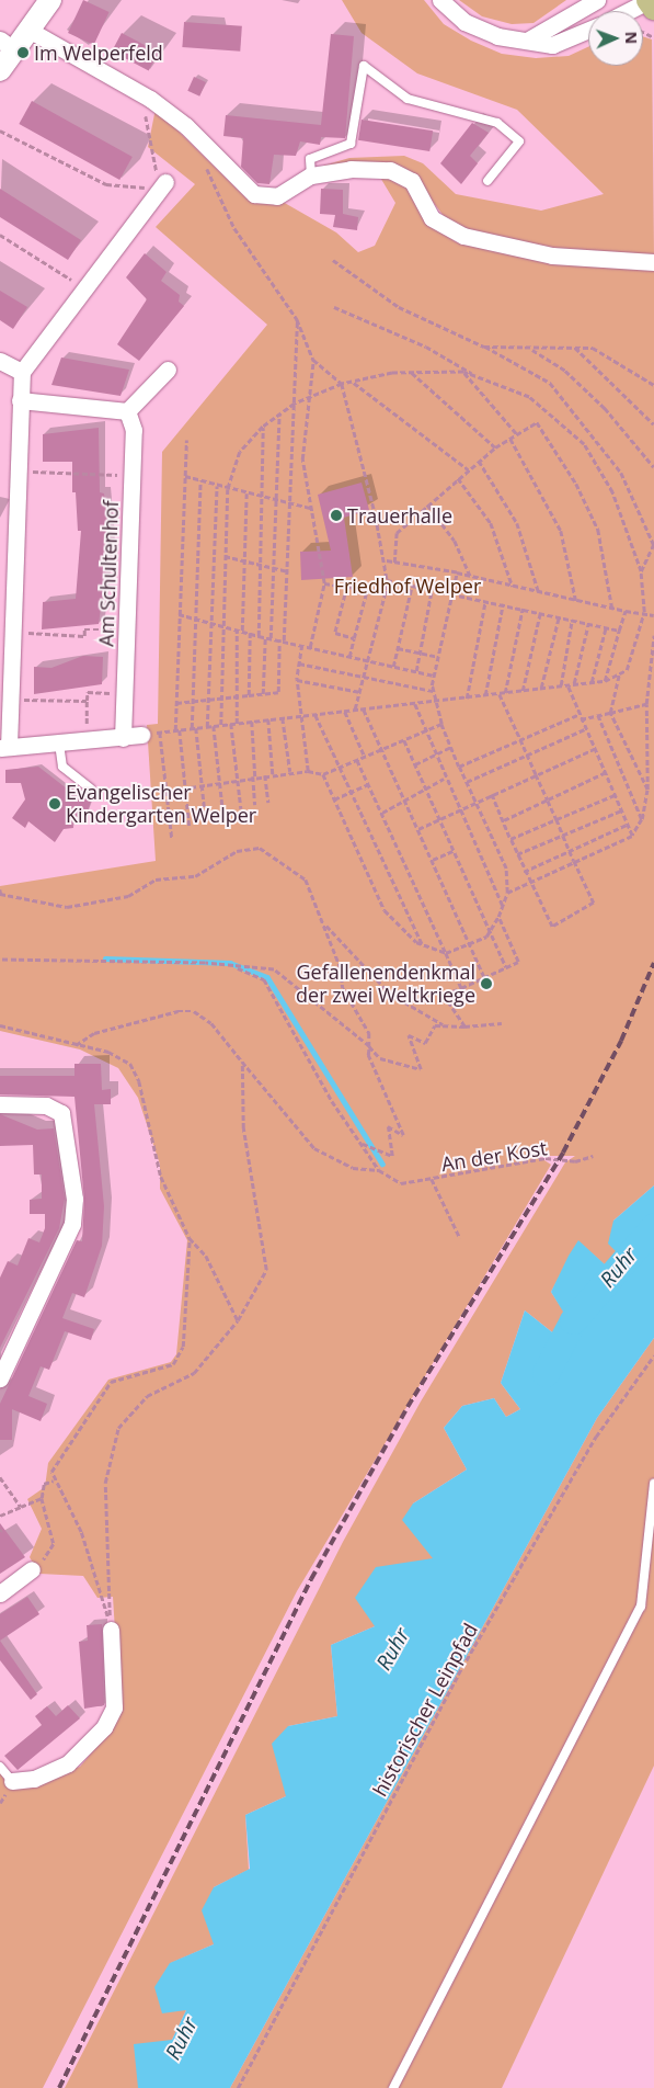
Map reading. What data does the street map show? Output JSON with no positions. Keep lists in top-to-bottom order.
{
  "streets": {
    "street": ["Am Schultenhof"],
    "path": ["An der Kost", "historischer Leinpfad"]
  },
  "water": ["Ruhr"],
  "parks": ["Friedhof Welper"],
  "places": [
    "Im Welperfeld",
    "Trauerhalle",
    "Evangelischer Kindergarten Welper",
    "Gefallenendenkmal der zwei Weltkriege"
  ],
  "north": "right"
}
